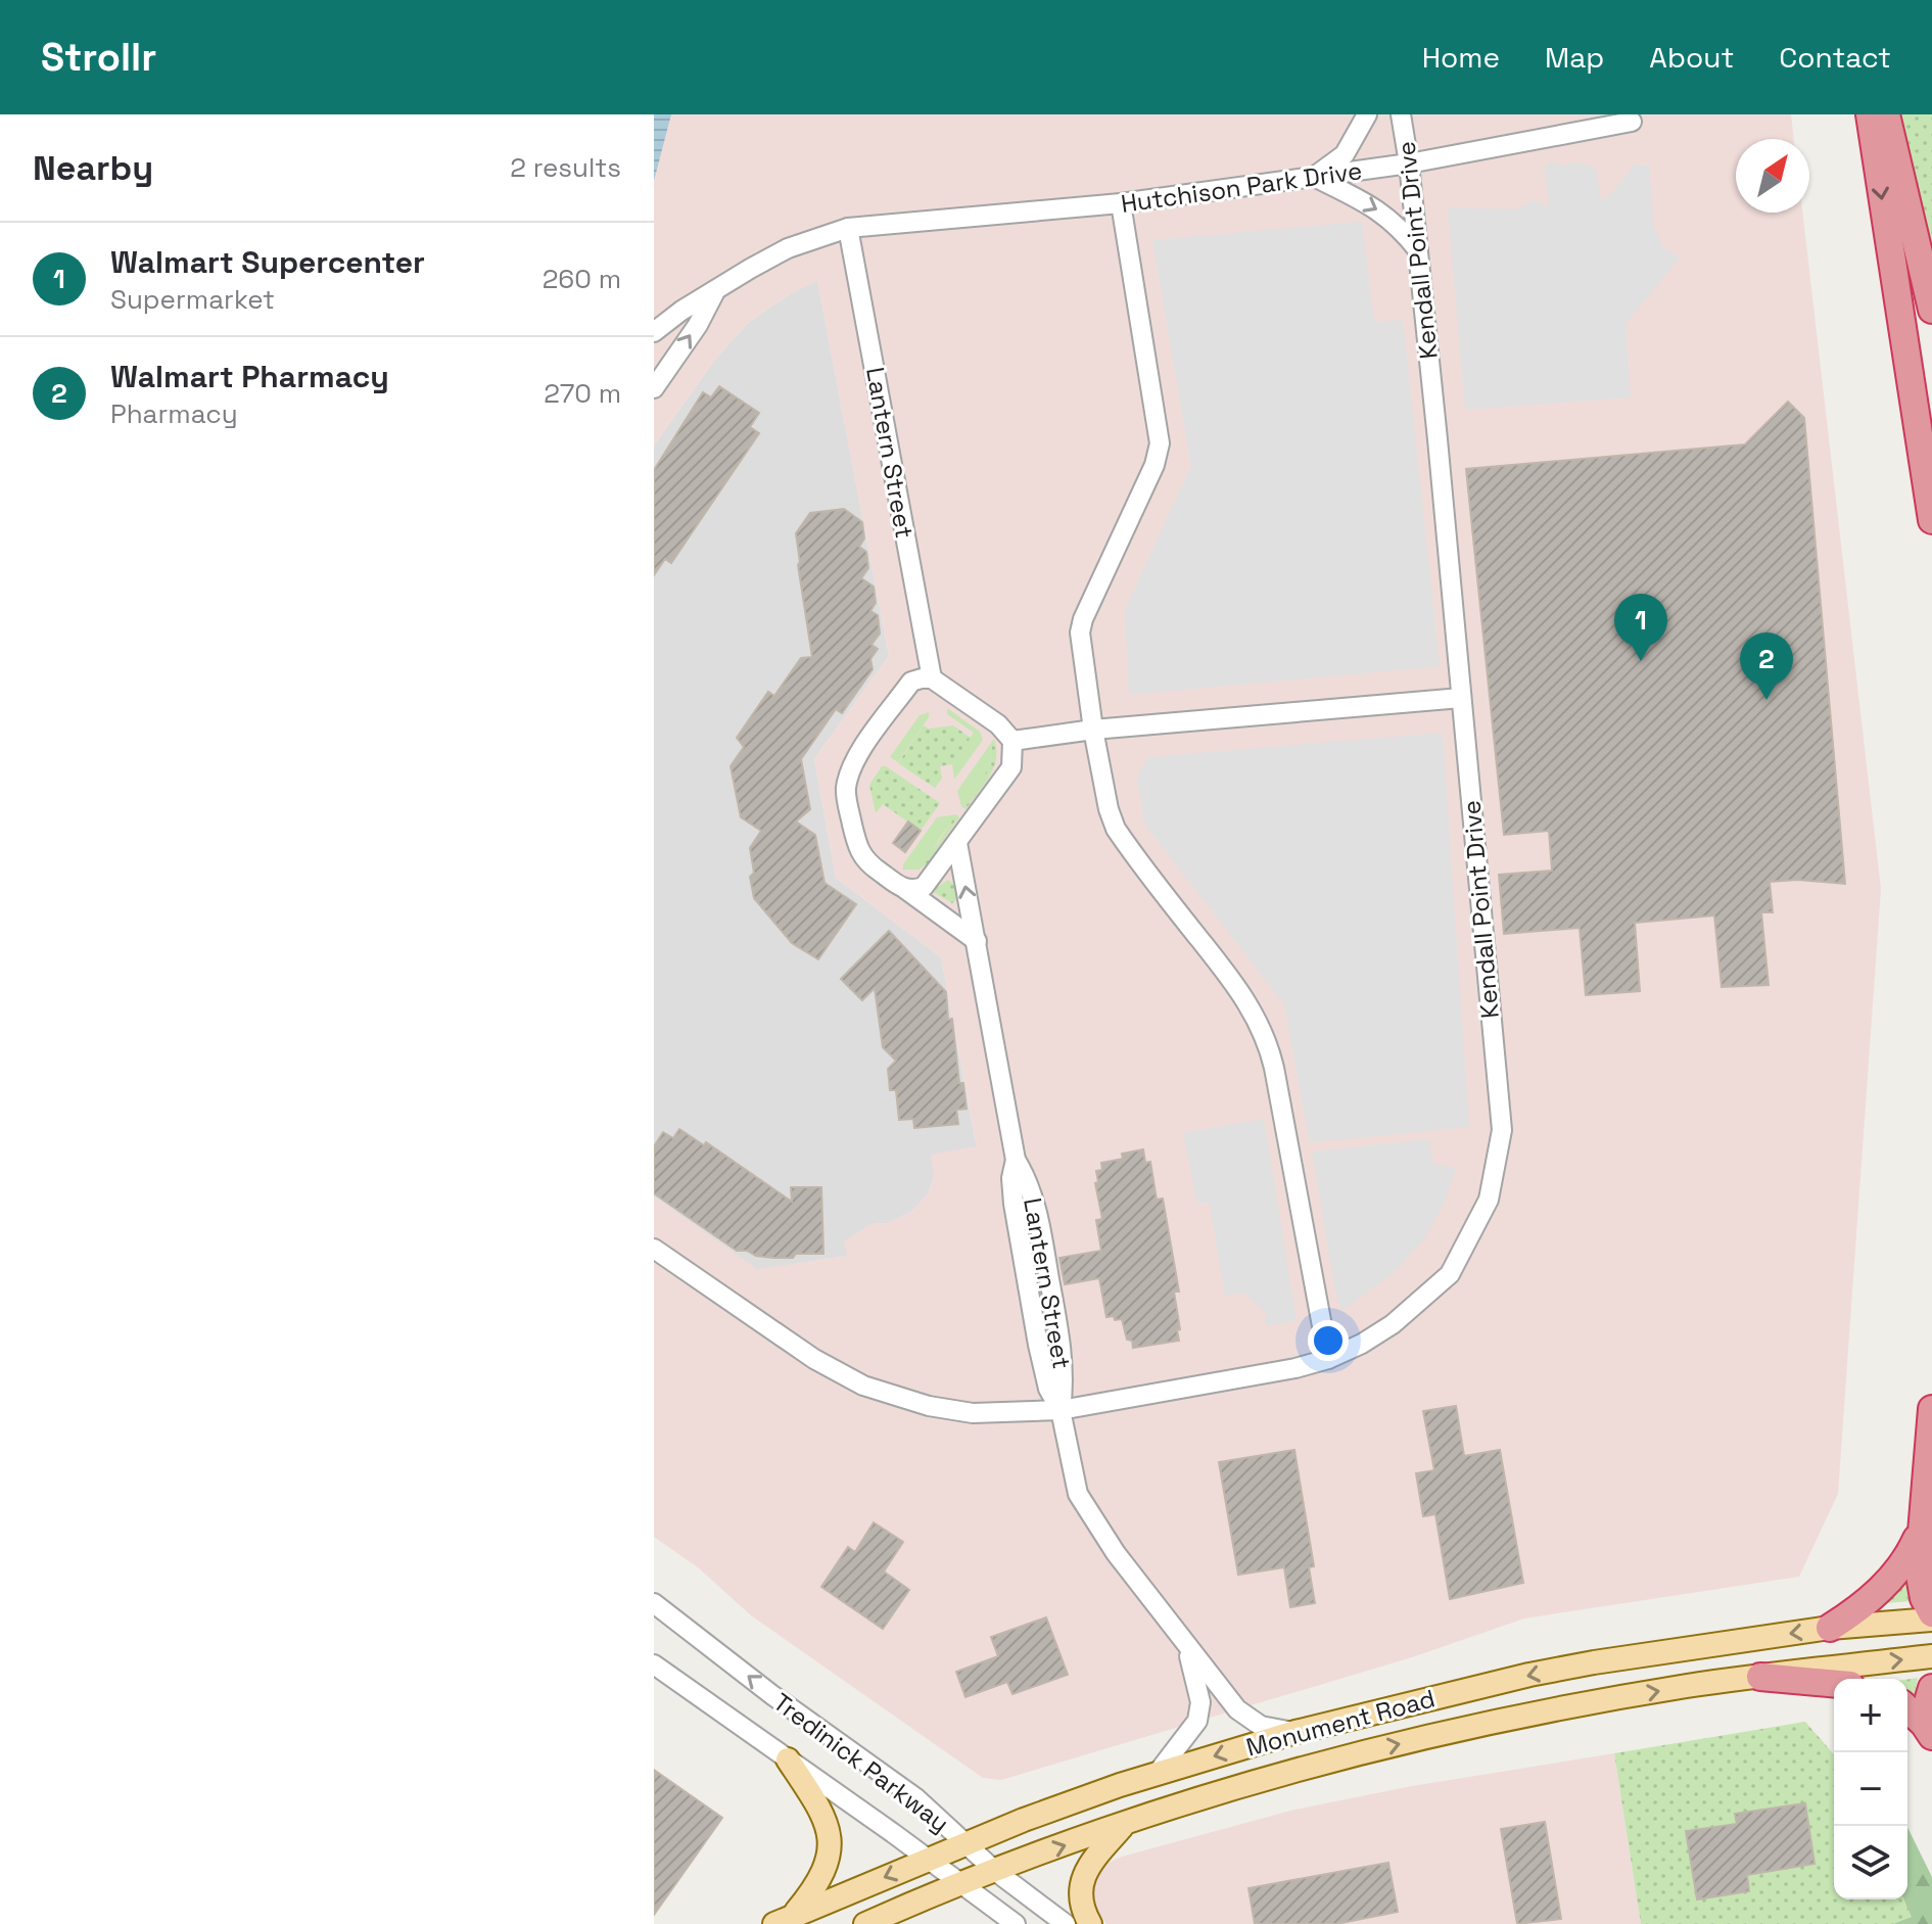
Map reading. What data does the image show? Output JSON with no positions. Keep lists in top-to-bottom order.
{
  "streets": {
    "main road": ["Monument Road"],
    "street": [
      "Hutchison Park Drive",
      "Kendall Point Drive",
      "Lantern Street",
      "Tredinick Parkway"
    ]
  },
  "crossings": [
    ["Hutchison Park Drive", "Kendall Point Drive"],
    ["Hutchison Park Drive", "Lantern Street"],
    ["Kendall Point Drive", "Lantern Street"],
    ["Lantern Street", "Monument Road"],
    ["Monument Road", "Tredinick Parkway"]
  ],
  "north": "top right",
  "page": {
    "header": "Strollr",
    "nav": [
      "Home",
      "Map",
      "About",
      "Contact"
    ],
    "heading": ["Nearby", "2 results"],
    "list": [
      {
        "mark": "1",
        "name": "Walmart Supercenter",
        "note": "Supermarket",
        "value": "260 m"
      },
      {
        "mark": "2",
        "name": "Walmart Pharmacy",
        "note": "Pharmacy",
        "value": "270 m"
      }
    ],
    "pins": ["1", "2"],
    "map_buttons": ["+", "−"]
  }
}
